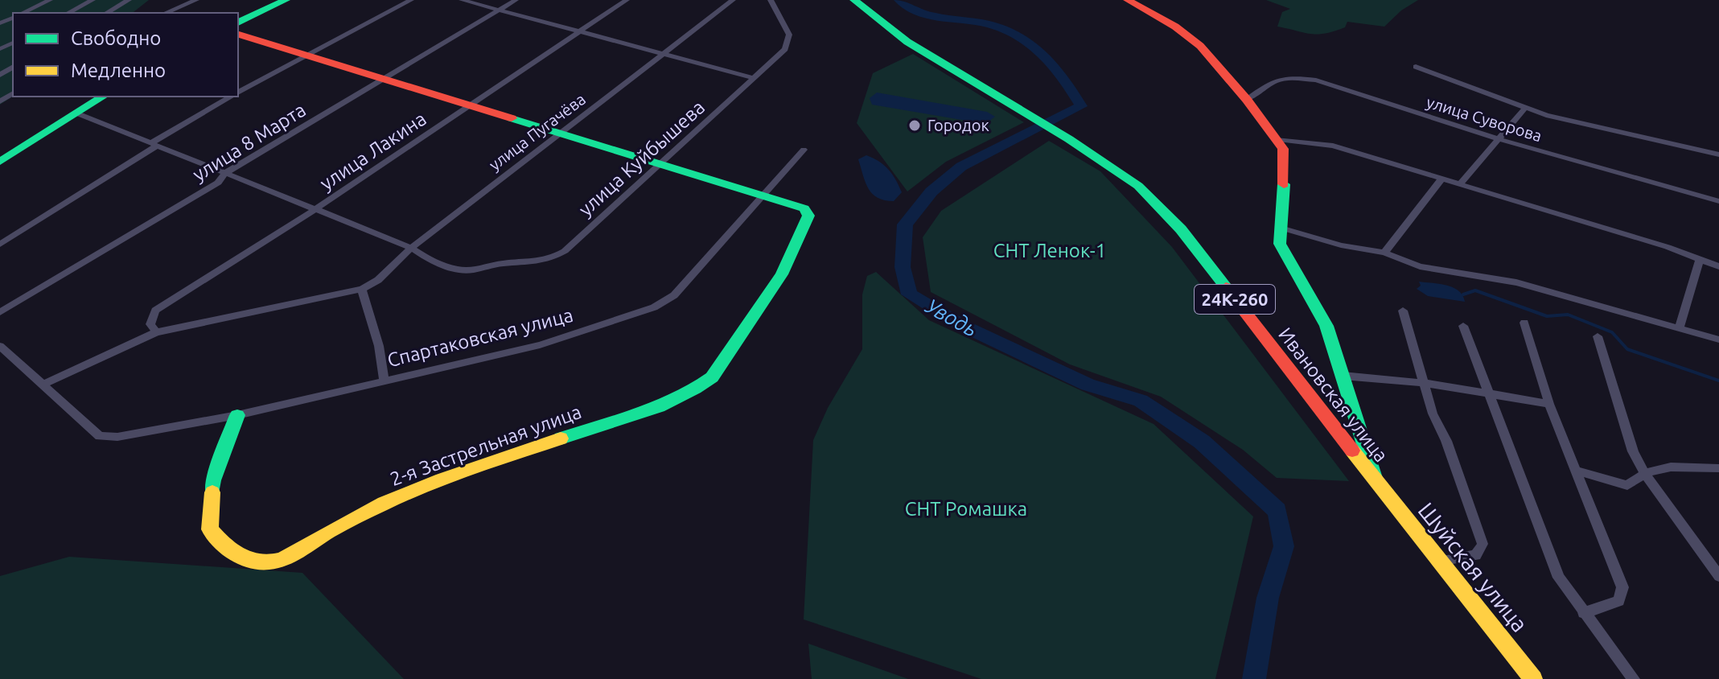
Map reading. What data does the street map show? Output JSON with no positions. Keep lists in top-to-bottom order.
{
  "streets": {
    "street": [
      "улица Суворова",
      "улица Пугачёва",
      "улица 8 Марта",
      "улица Лакина",
      "улица Куйбышева",
      "24К-260",
      "Спартаковская улица",
      "Ивановская улица",
      "2-я Застрельная улица",
      "Шуйская улица"
    ]
  },
  "crossings": [
    ["улица Пугачёва", "улица Куйбышева"],
    ["Спартаковская улица", "2-я Застрельная улица"],
    ["Ивановская улица", "Шуйская улица"]
  ],
  "water": ["Уводь"],
  "parks": ["СНТ Ленок-1", "СНТ Ромашка"],
  "places": ["Городок"],
  "legend": ["Свободно", "Медленно"]
}
